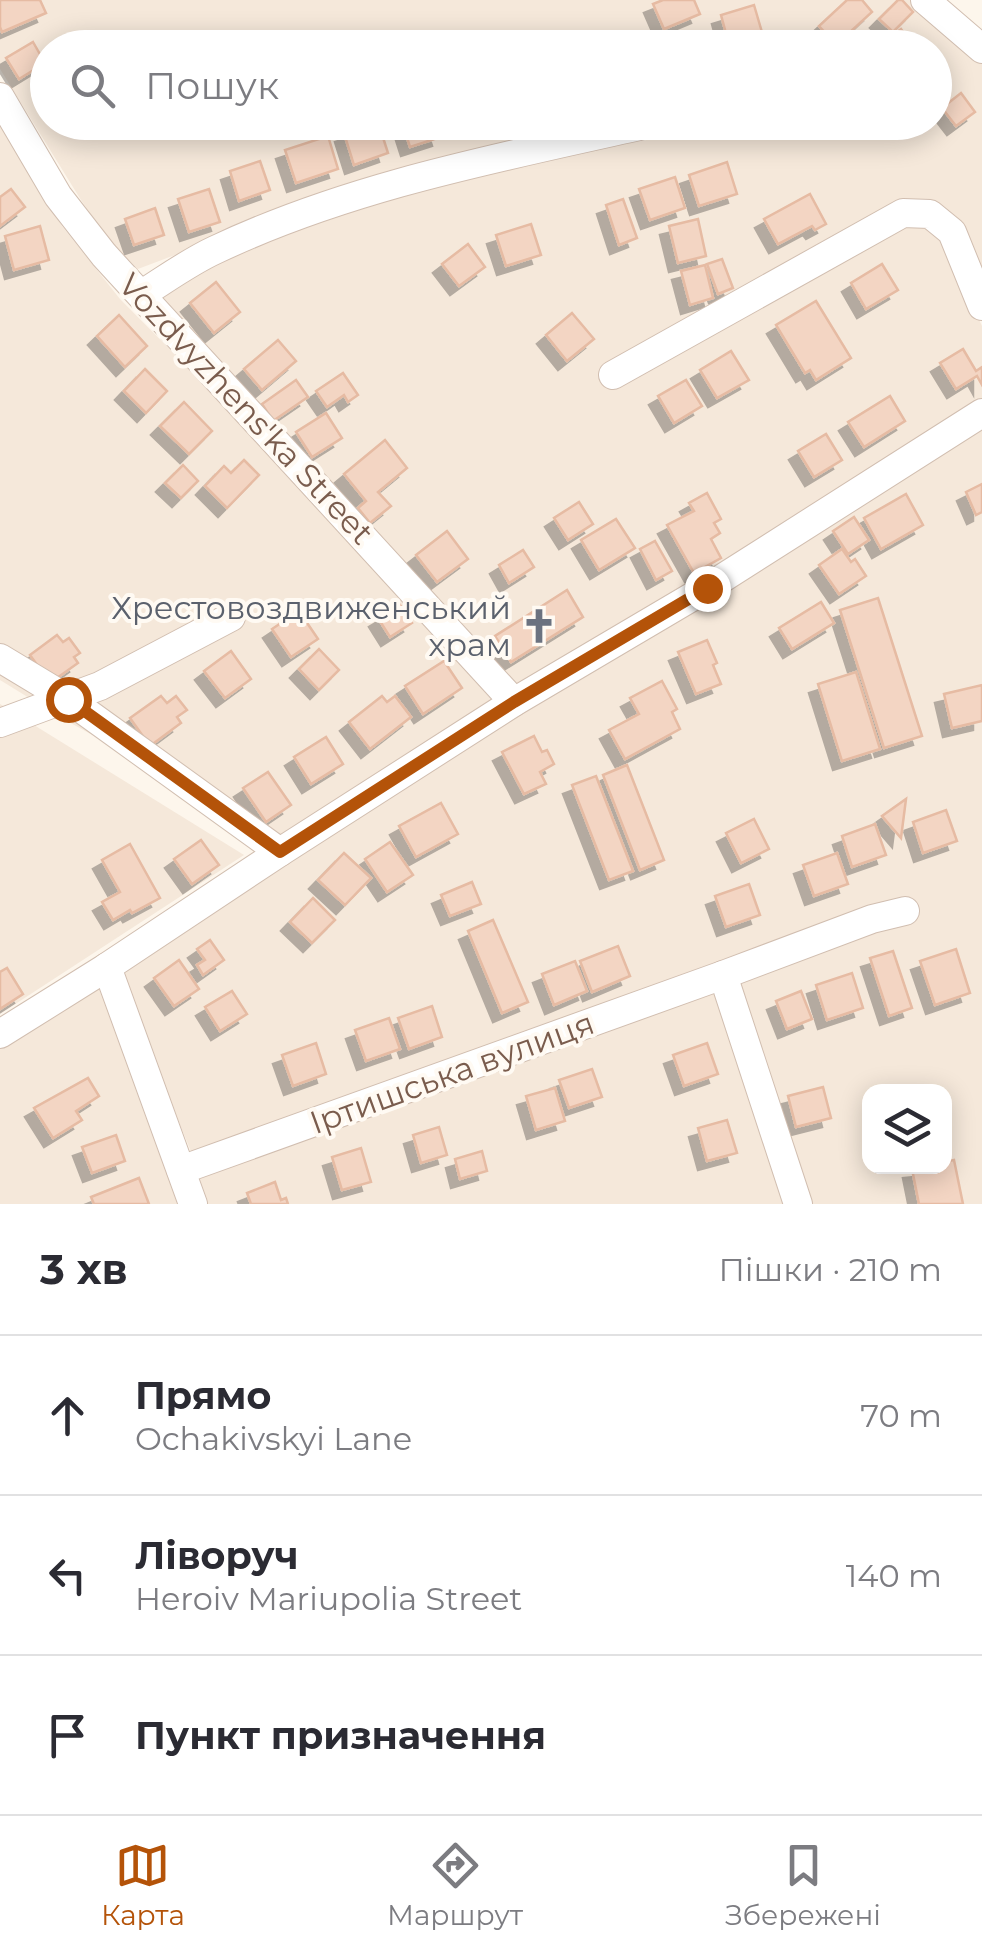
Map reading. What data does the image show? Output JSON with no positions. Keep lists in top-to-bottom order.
{
  "streets": {
    "street": ["Vozdvyzhens'ka Street", "Іртишська вулиця"]
  },
  "places": {
    "church": ["Хрестовоздвиженський храм"]
  },
  "page": {
    "search": "Пошук",
    "heading": ["3 хв", "Пішки · 210 m"],
    "list": [
      ["Прямо", "Ochakivskyi Lane", "70 m"],
      ["Ліворуч", "Heroiv Mariupolia Street", "140 m"],
      "Пункт призначення"
    ],
    "nav": ["Карта", "Маршрут", "Збережені"]
  }
}
